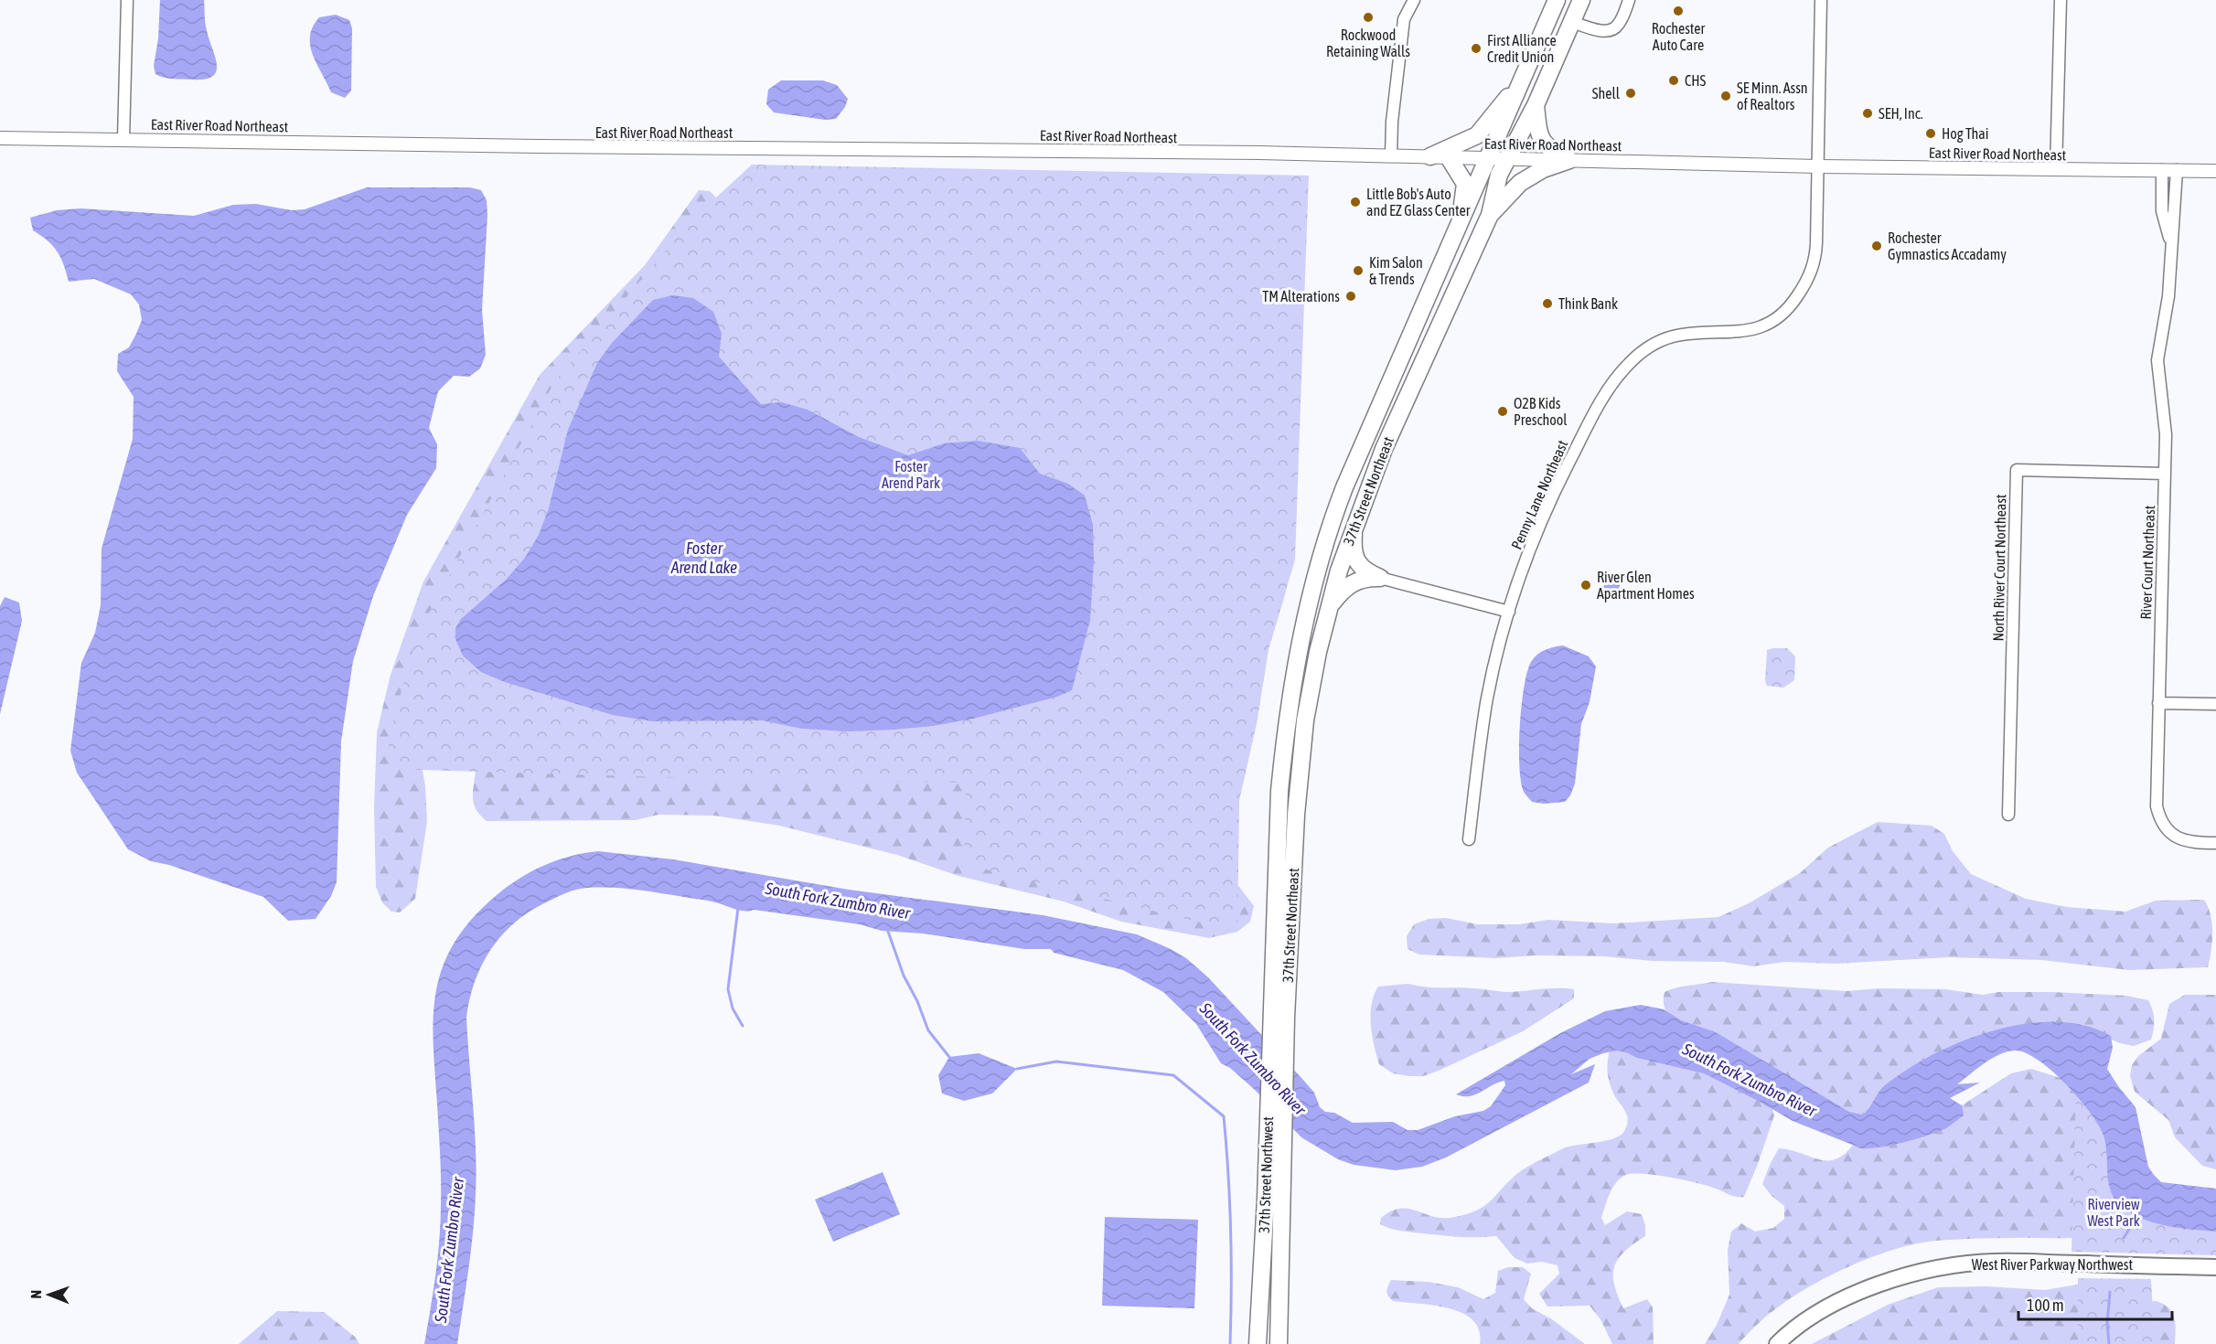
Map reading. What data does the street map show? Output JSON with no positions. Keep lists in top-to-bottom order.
{
  "streets": {
    "main road": ["37th Street Northeast", "37th Street Northwest", "West River Parkway Northwest"],
    "street": [
      "East River Road Northeast",
      "Penny Lane Northeast",
      "River Court Northeast",
      "North River Court Northeast"
    ]
  },
  "crossings": [
    ["East River Road Northeast", "37th Street Northeast"],
    ["East River Road Northeast", "Penny Lane Northeast"],
    ["East River Road Northeast", "River Court Northeast"],
    ["37th Street Northeast", "37th Street Northwest"],
    ["River Court Northeast", "North River Court Northeast"]
  ],
  "water": ["Foster Arend Lake", "South Fork Zumbro River"],
  "parks": ["Foster Arend Park", "Riverview West Park"],
  "places": [
    "Rochester Auto Care",
    "Rockwood Retaining Walls",
    "First Alliance Credit Union",
    "CHS",
    "Shell",
    "SE Minn. Assn of Realtors",
    "SEH, Inc.",
    "Hog Thai",
    "Little Bob's Auto and EZ Glass Center",
    "Rochester Gymnastics Accadamy",
    "Kim Salon & Trends",
    "TM Alterations",
    "Think Bank",
    "O2B Kids Preschool",
    "River Glen Apartment Homes"
  ],
  "scale_bar": "100 m",
  "north": "left"
}
